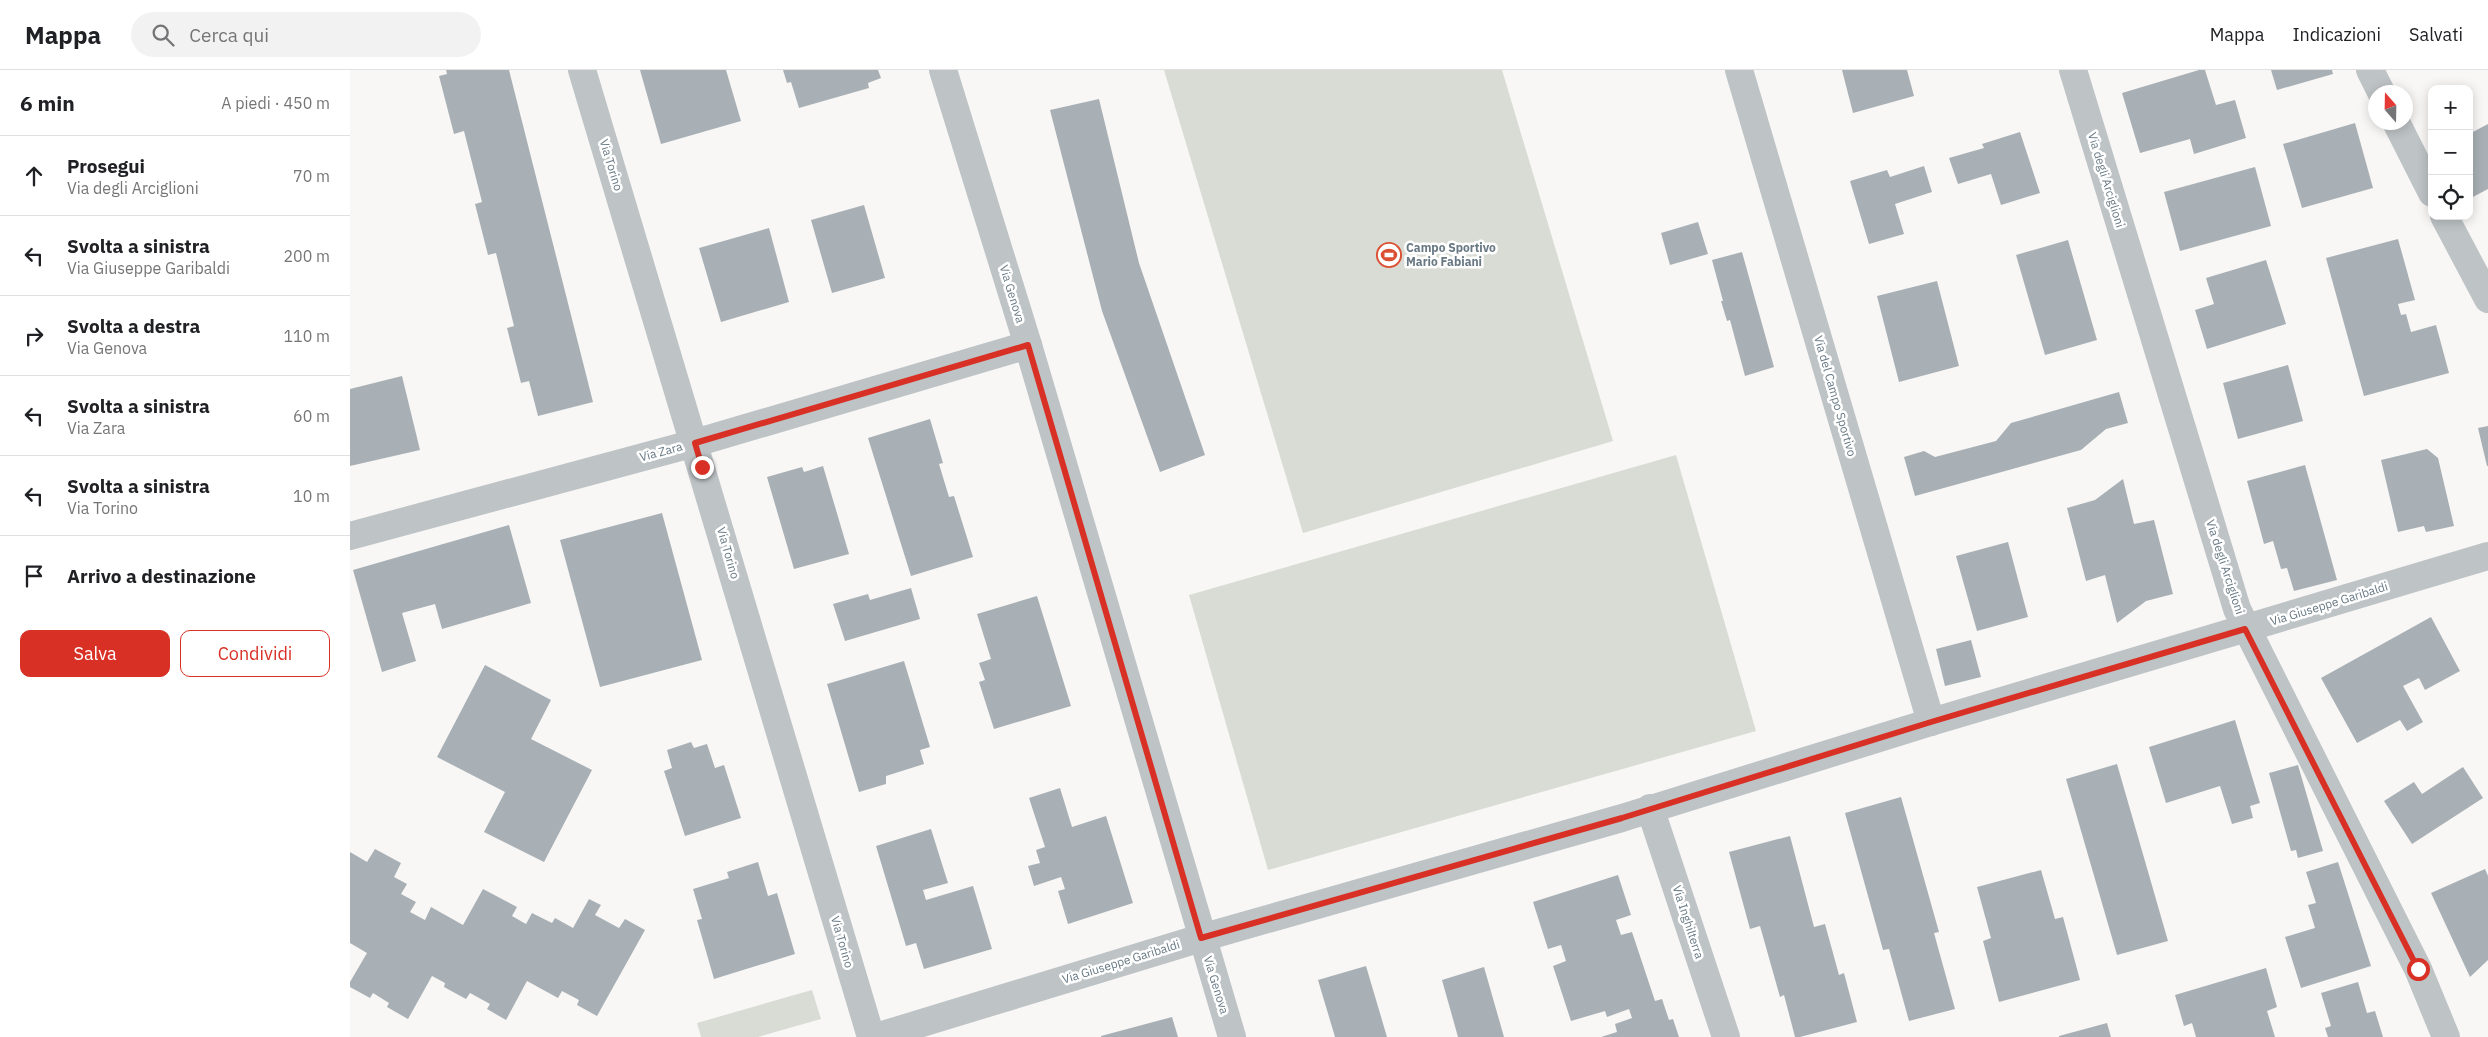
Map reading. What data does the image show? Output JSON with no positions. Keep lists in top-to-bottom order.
{
  "streets": {
    "street": [
      "Via Torino",
      "Via degli Arciglioni",
      "Via Genova",
      "Via del Campo Sportivo",
      "Via Zara",
      "Via Giuseppe Garibaldi",
      "Via Inghilterra"
    ]
  },
  "crossings": [
    ["Via Torino", "Via Zara"],
    ["Via degli Arciglioni", "Via Giuseppe Garibaldi"],
    ["Via Genova", "Via Zara"],
    ["Via Genova", "Via Giuseppe Garibaldi"],
    ["Via del Campo Sportivo", "Via Giuseppe Garibaldi"],
    ["Via Giuseppe Garibaldi", "Via Inghilterra"]
  ],
  "places": {
    "sports": ["Campo Sportivo Mario Fabiani"]
  },
  "north": "top",
  "page": {
    "header": "Mappa",
    "search": "Cerca qui",
    "nav": ["Mappa", "Indicazioni", "Salvati"],
    "heading": ["6 min", "A piedi · 450 m"],
    "map_buttons": ["+", "−"],
    "list": [
      ["Prosegui", "Via degli Arciglioni", "70 m"],
      ["Svolta a sinistra", "Via Giuseppe Garibaldi", "200 m"],
      ["Svolta a destra", "Via Genova", "110 m"],
      ["Svolta a sinistra", "Via Zara", "60 m"],
      ["Svolta a sinistra", "Via Torino", "10 m"],
      "Arrivo a destinazione"
    ],
    "buttons": ["Salva", "Condividi"]
  }
}
